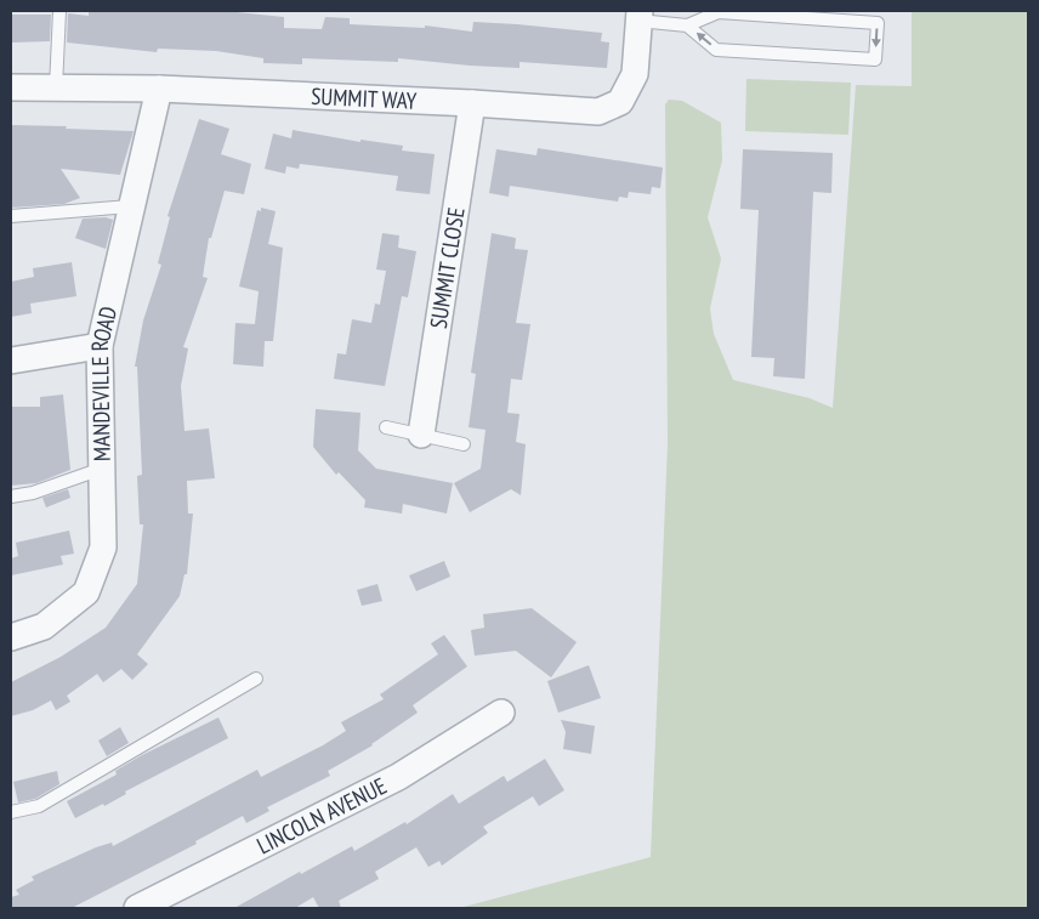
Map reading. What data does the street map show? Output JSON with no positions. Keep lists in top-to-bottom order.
{
  "streets": {
    "street": [
      "SUMMIT WAY",
      "SUMMIT CLOSE",
      "MANDEVILLE ROAD",
      "LINCOLN AVENUE"
    ]
  },
  "crossings": [
    ["SUMMIT WAY", "SUMMIT CLOSE"],
    ["SUMMIT WAY", "MANDEVILLE ROAD"]
  ]
}
